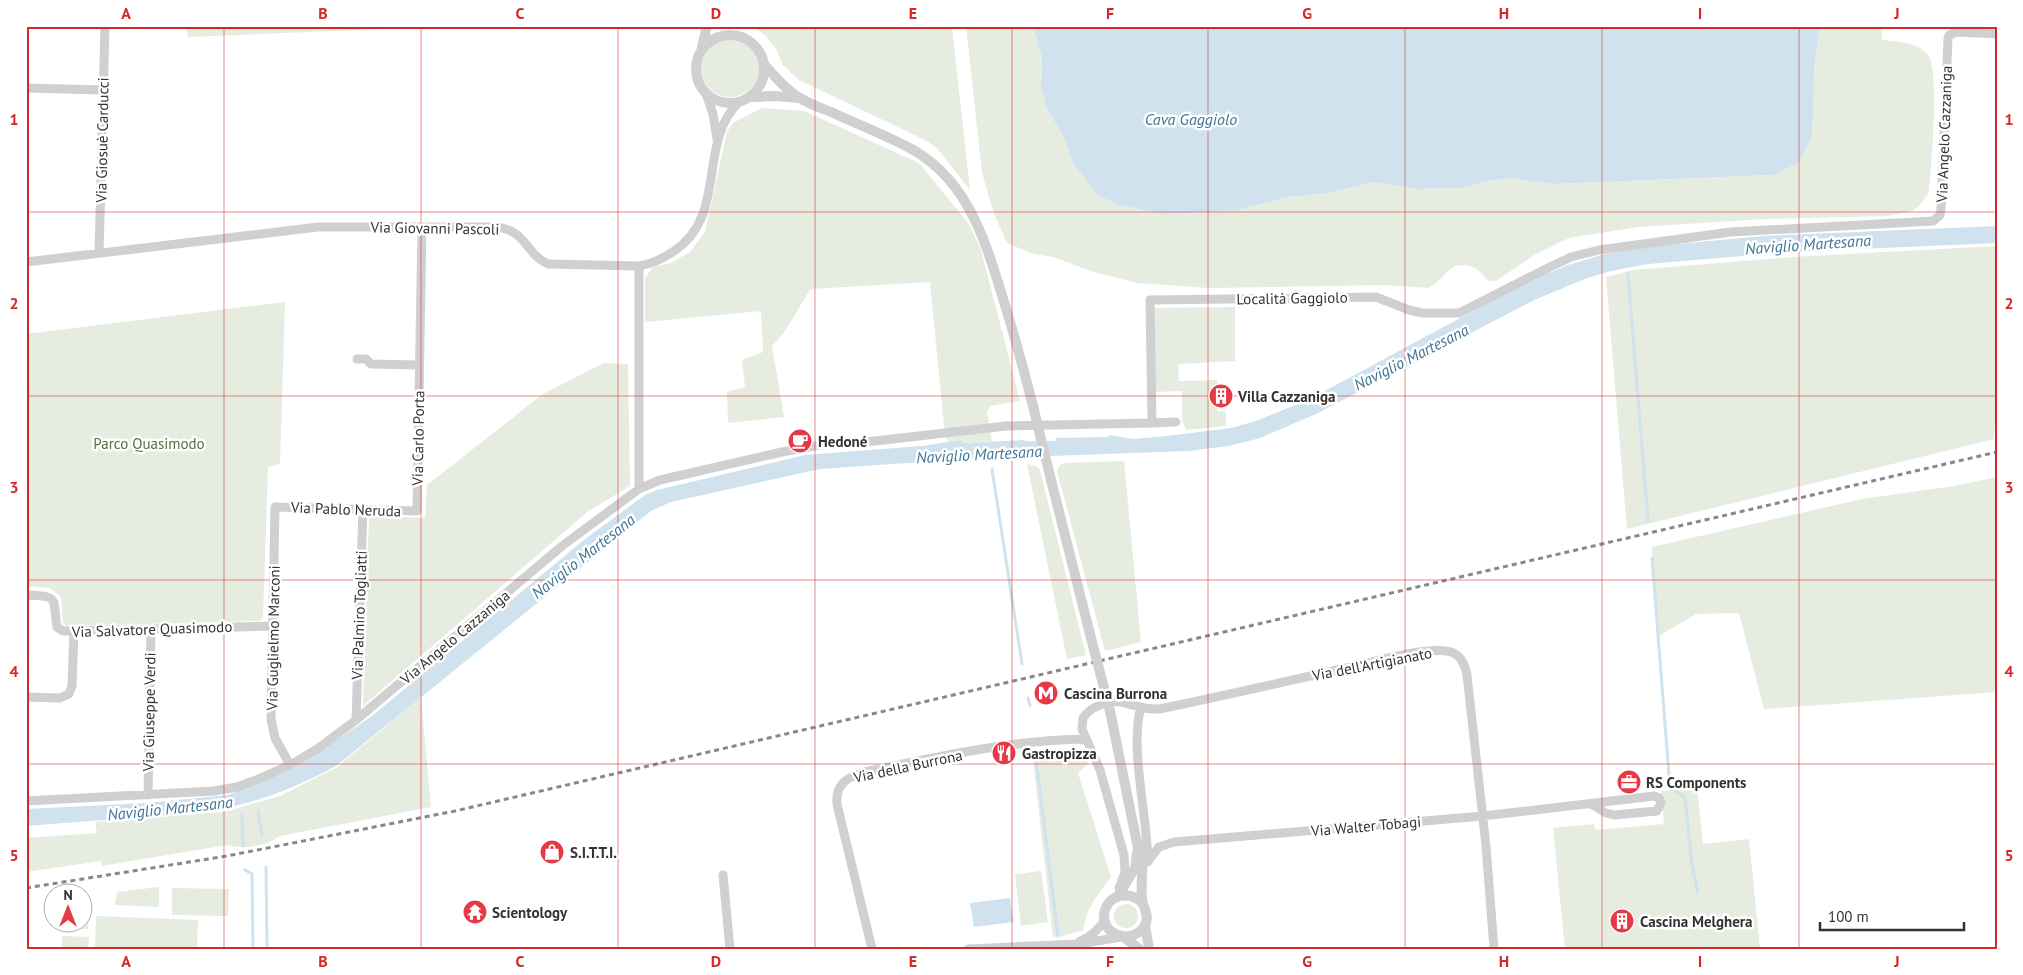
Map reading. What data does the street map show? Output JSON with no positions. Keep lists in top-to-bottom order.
{
  "streets": {
    "street": [
      "Via Angelo Cazzaniga",
      "Via Giosuè Carducci",
      "Via Giovanni Pascoli",
      "Località Gaggiolo",
      "Via Carlo Porta",
      "Via Pablo Neruda",
      "Via Palmiro Togliatti",
      "Via Salvatore Quasimodo",
      "Via Guglielmo Marconi",
      "Via dell'Artigianato",
      "Via Giuseppe Verdi",
      "Via della Burrona",
      "Via Walter Tobagi"
    ]
  },
  "crossings": [
    ["Via Angelo Cazzaniga", "Località Gaggiolo"],
    ["Via Angelo Cazzaniga", "Via Palmiro Togliatti"],
    ["Via Angelo Cazzaniga", "Via Guglielmo Marconi"],
    ["Via Angelo Cazzaniga", "Via Giuseppe Verdi"],
    ["Via Giosuè Carducci", "Via Giovanni Pascoli"],
    ["Via Giovanni Pascoli", "Via Carlo Porta"],
    ["Via Carlo Porta", "Via Pablo Neruda"],
    ["Via Pablo Neruda", "Via Palmiro Togliatti"],
    ["Via Pablo Neruda", "Via Guglielmo Marconi"],
    ["Via Salvatore Quasimodo", "Via Guglielmo Marconi"],
    ["Via Salvatore Quasimodo", "Via Giuseppe Verdi"],
    ["Via dell'Artigianato", "Via della Burrona"],
    ["Via dell'Artigianato", "Via Walter Tobagi"]
  ],
  "water": ["Cava Gaggiolo", "Naviglio Martesana"],
  "parks": ["Parco Quasimodo"],
  "places": {
    "building": ["Villa Cazzaniga", "Cascina Melghera"],
    "cafe": ["Hedoné"],
    "metro station": ["Cascina Burrona"],
    "restaurant": ["Gastropizza"],
    "office": ["RS Components"],
    "shop": ["S.I.T.T.I."],
    "temple": ["Scientology"]
  },
  "scale_bar": "100 m",
  "north": "top",
  "grid": {
    "columns": [
      "A",
      "B",
      "C",
      "D",
      "E",
      "F",
      "G",
      "H",
      "I",
      "J"
    ],
    "rows": [
      "1",
      "2",
      "3",
      "4",
      "5"
    ]
  }
}
